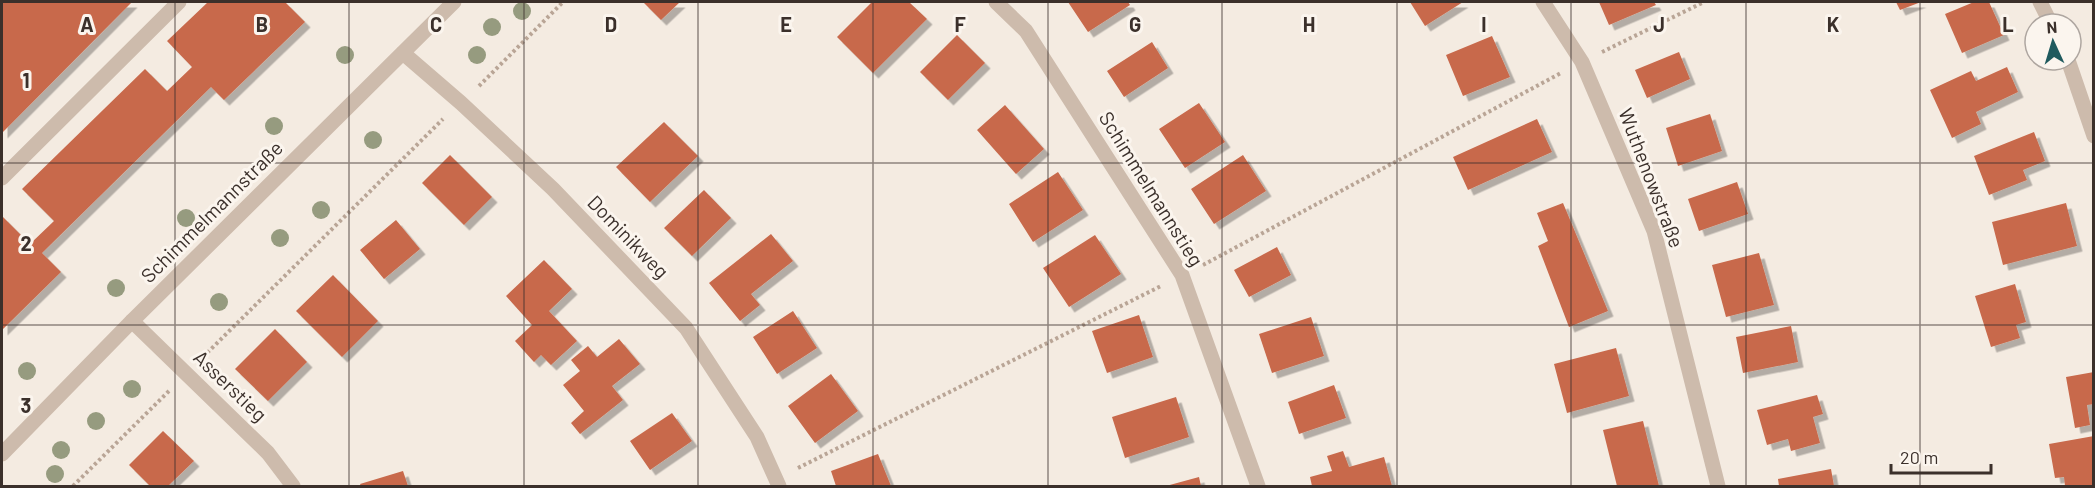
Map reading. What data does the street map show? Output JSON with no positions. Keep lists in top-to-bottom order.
{
  "streets": {
    "street": [
      "Wuthenowstraße",
      "Schimmelmannstieg",
      "Schimmelmannstraße",
      "Dominikweg",
      "Asserstieg"
    ]
  },
  "crossings": [
    ["Schimmelmannstraße", "Dominikweg"],
    ["Schimmelmannstraße", "Asserstieg"]
  ],
  "scale_bar": "20 m",
  "north": "top",
  "grid": {
    "columns": [
      "A",
      "B",
      "C",
      "D",
      "E",
      "F",
      "G",
      "H",
      "I",
      "J",
      "K",
      "L"
    ],
    "rows": ["1", "2", "3"]
  }
}
